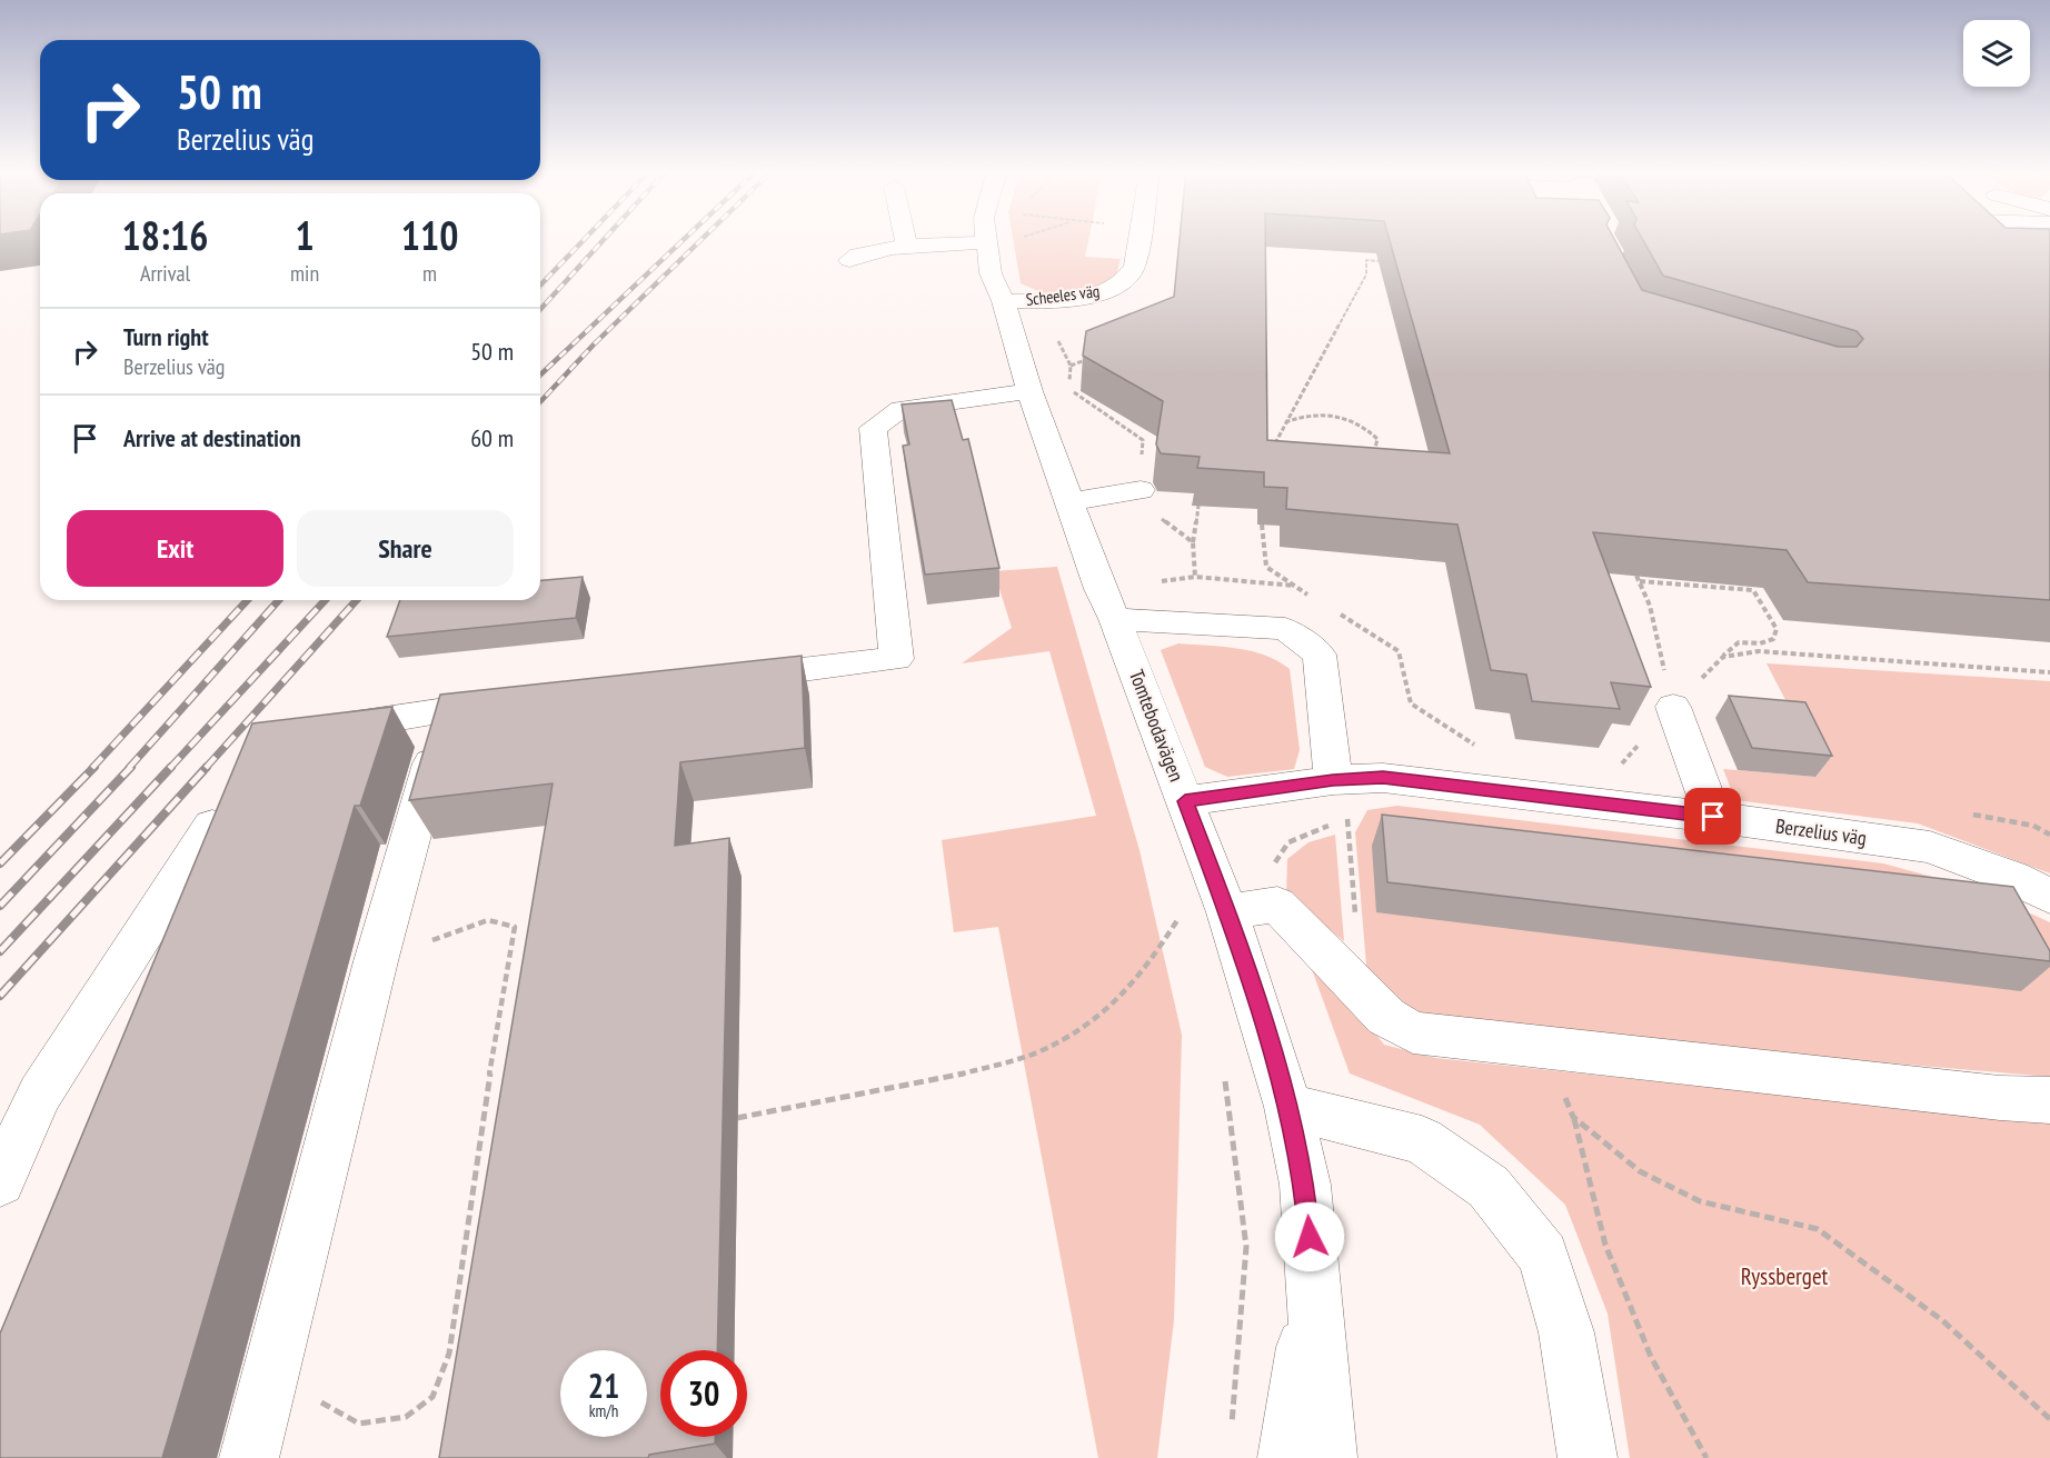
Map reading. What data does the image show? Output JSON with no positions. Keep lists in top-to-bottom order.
{
  "streets": {
    "street": ["Scheeles väg", "Tomtebodavägen", "Berzelius väg"]
  },
  "crossings": [
    ["Scheeles väg", "Tomtebodavägen"],
    ["Tomtebodavägen", "Berzelius väg"]
  ],
  "parks": ["Ryssberget"],
  "page": {
    "turn": ["50 m", "Berzelius väg"],
    "eta": [
      "18:16",
      "Arrival",
      "1",
      "min",
      "110",
      "m"
    ],
    "list": [
      {
        "name": "Turn right",
        "note": "Berzelius väg",
        "value": "50 m"
      },
      {
        "name": "Arrive at destination",
        "value": "60 m"
      }
    ],
    "buttons": ["Exit", "Share"],
    "speed": "21 km/h",
    "limit": "30"
  }
}
